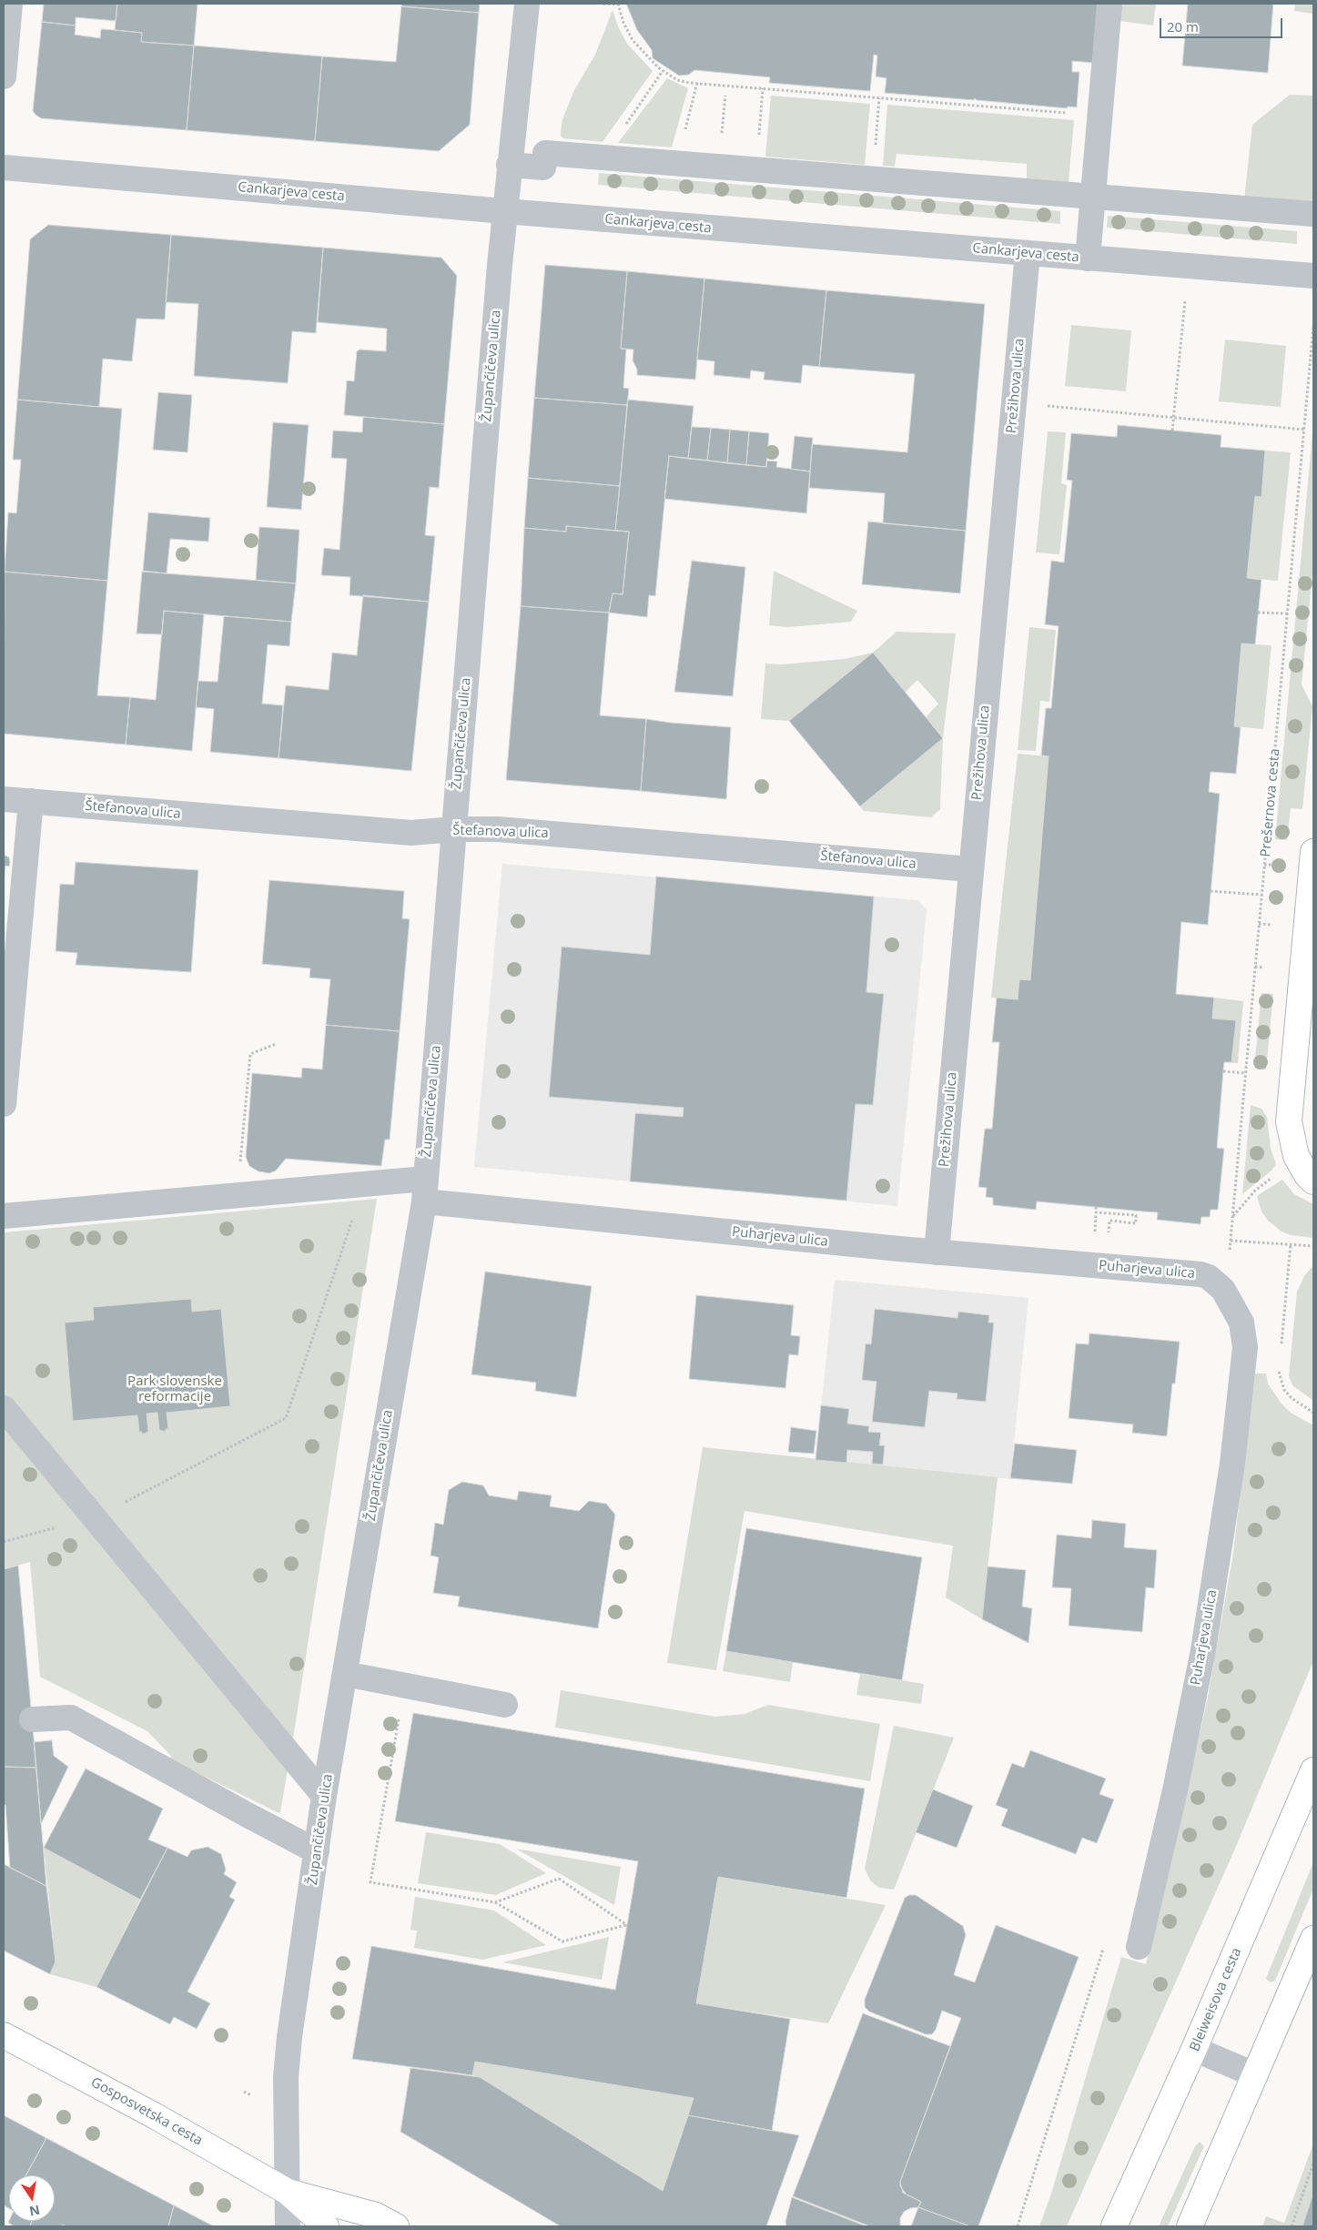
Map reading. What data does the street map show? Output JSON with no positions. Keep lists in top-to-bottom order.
{
  "streets": {
    "main road": ["Bleiweisova cesta", "Gosposvetska cesta"],
    "street": [
      "Cankarjeva cesta",
      "Župančičeva ulica",
      "Prežihova ulica",
      "Štefanova ulica",
      "Puharjeva ulica"
    ],
    "path": ["Prešernova cesta"]
  },
  "crossings": [
    ["Cankarjeva cesta", "Župančičeva ulica"],
    ["Cankarjeva cesta", "Prežihova ulica"],
    ["Župančičeva ulica", "Štefanova ulica"],
    ["Župančičeva ulica", "Puharjeva ulica"],
    ["Župančičeva ulica", "Gosposvetska cesta"],
    ["Prežihova ulica", "Štefanova ulica"],
    ["Prežihova ulica", "Puharjeva ulica"]
  ],
  "parks": ["Park slovenske reformacije"],
  "scale_bar": "20 m",
  "north": "bottom"
}
